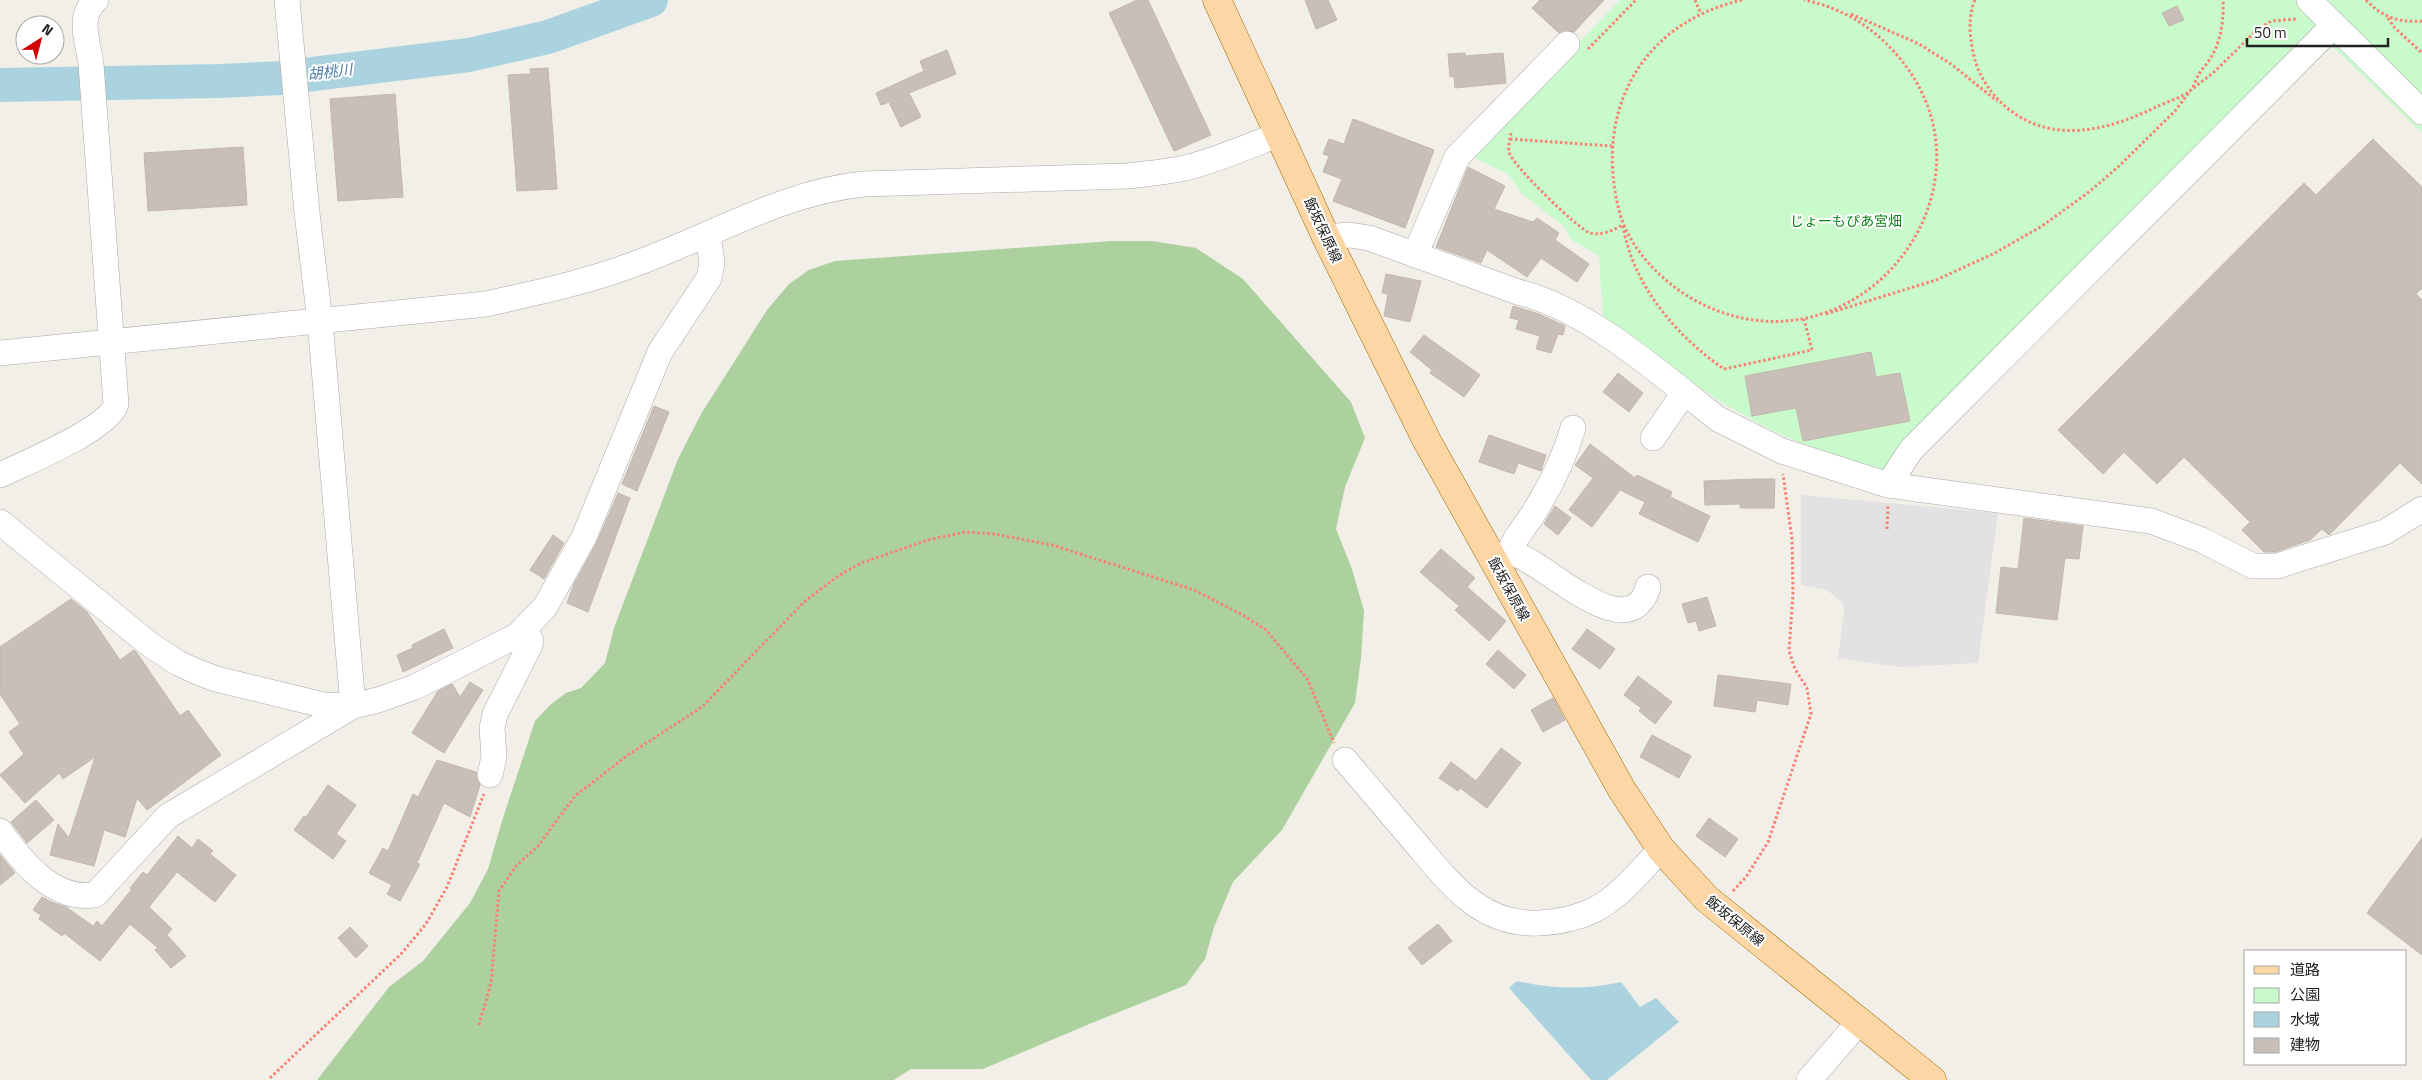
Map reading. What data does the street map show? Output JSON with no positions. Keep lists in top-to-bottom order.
{
  "streets": {
    "main road": ["飯坂保原線"]
  },
  "water": ["胡桃川"],
  "parks": ["じょーもぴあ宮畑"],
  "legend": [
    "道路",
    "公園",
    "水域",
    "建物"
  ],
  "scale_bar": "50 m",
  "north": "top right"
}
